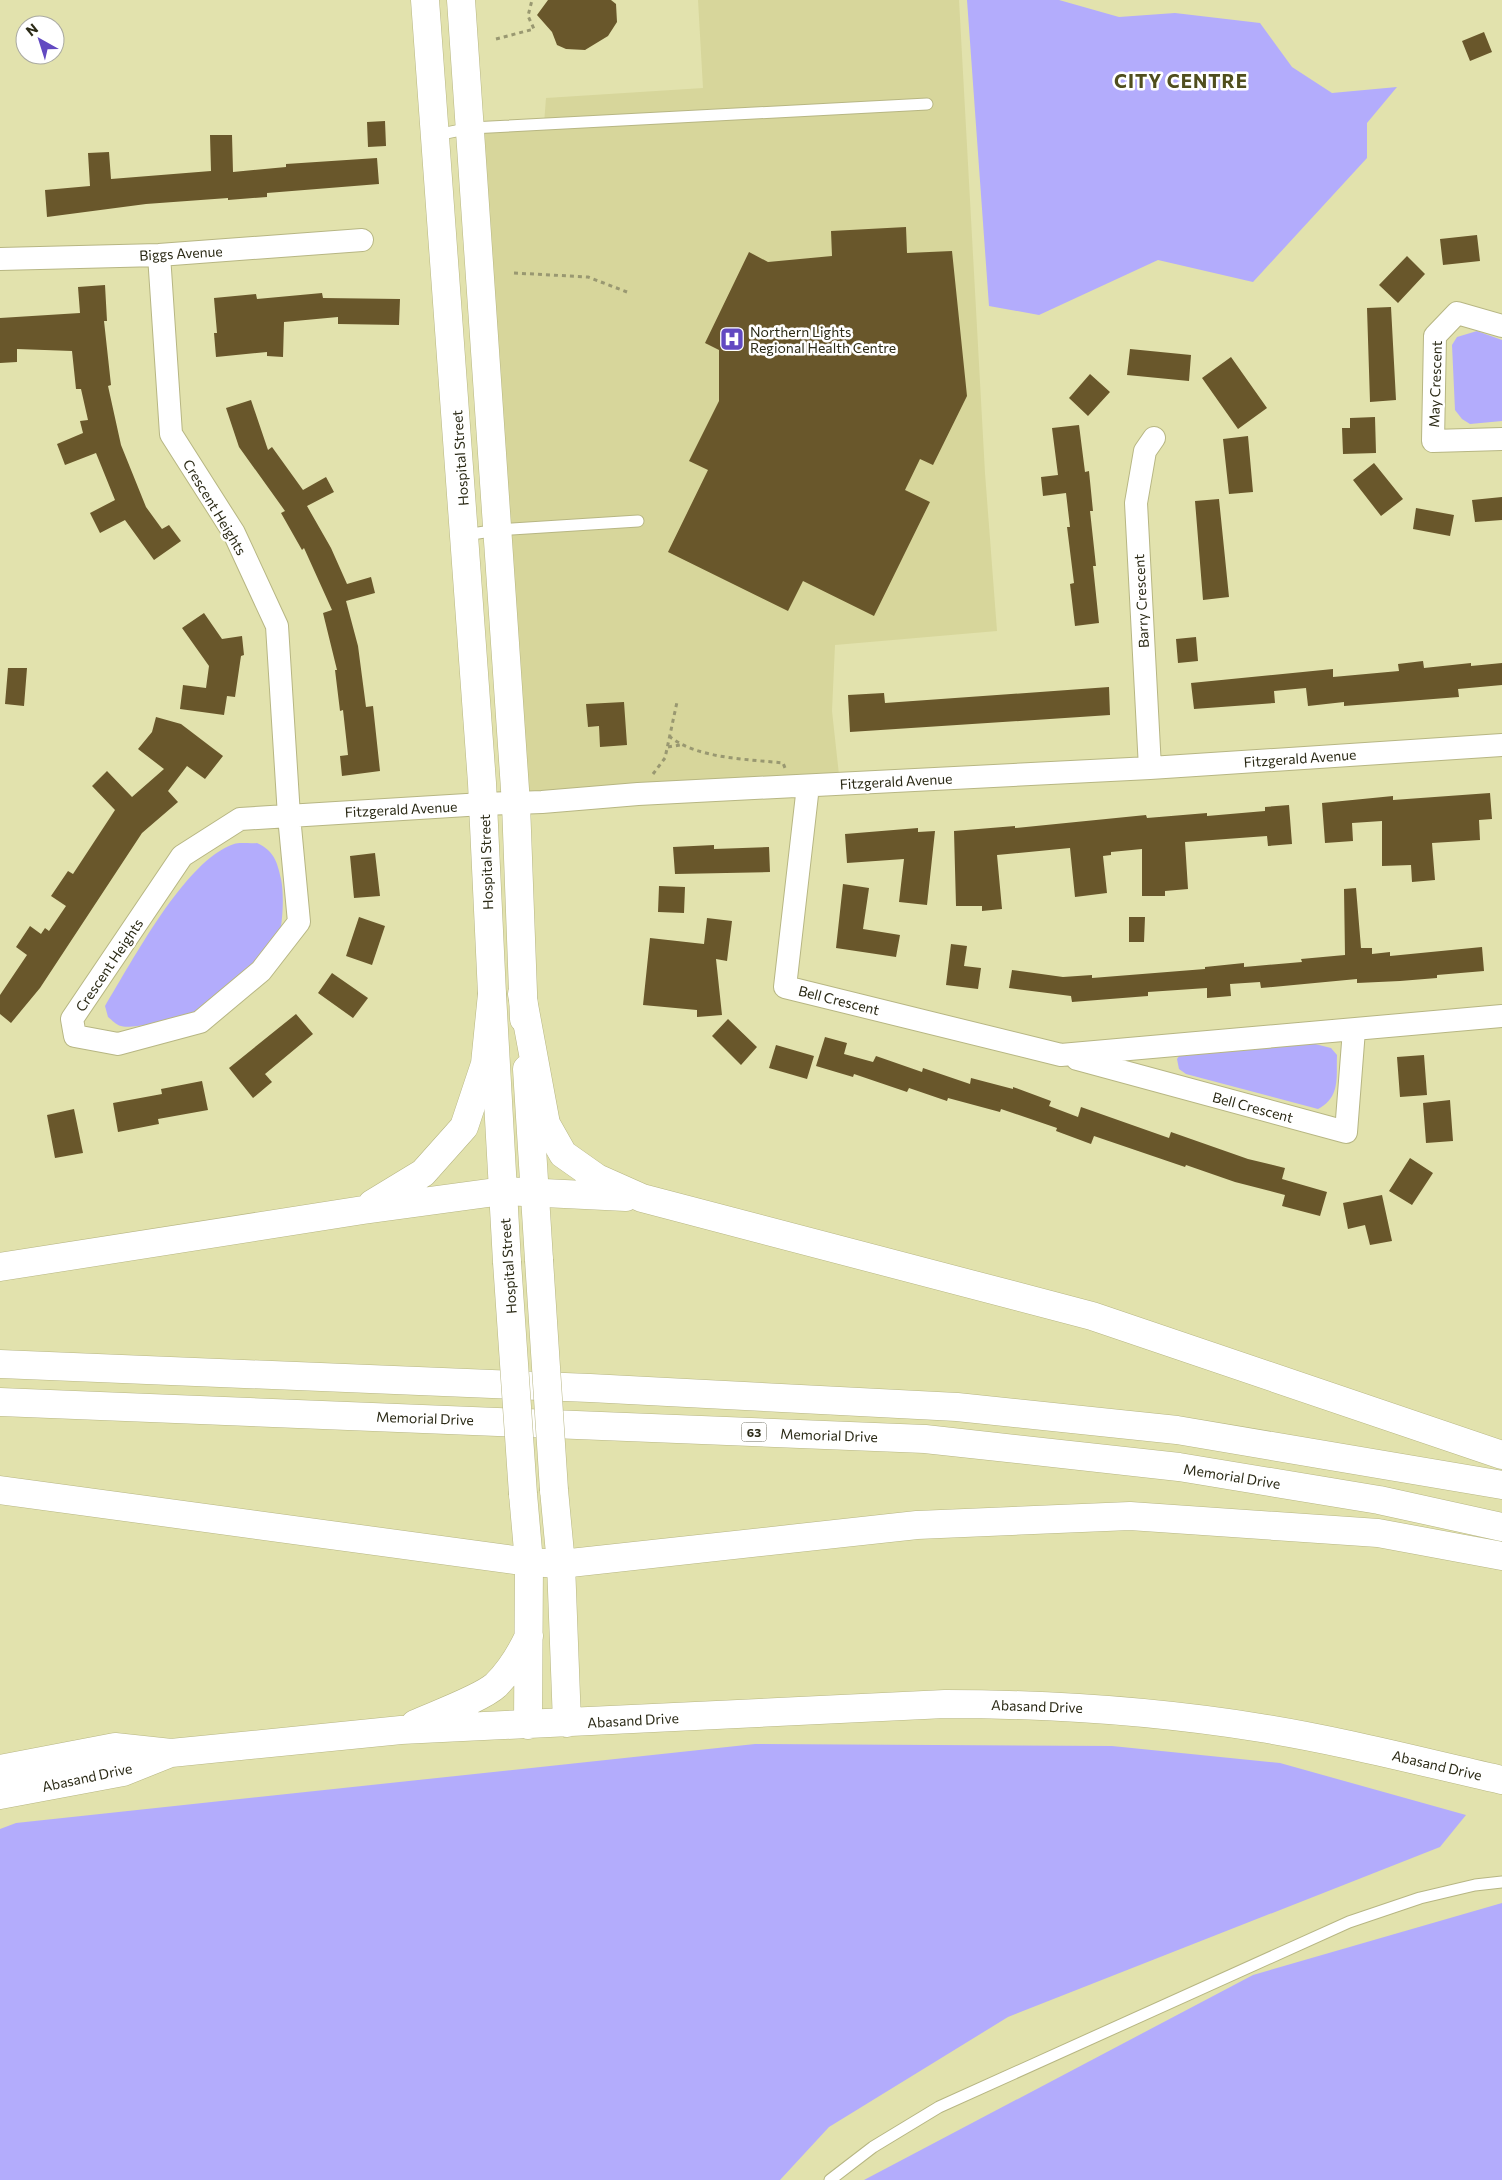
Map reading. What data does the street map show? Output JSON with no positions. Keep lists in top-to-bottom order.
{
  "streets": {
    "main road": [
      "Hospital Street",
      "Memorial Drive",
      "63",
      "Abasand Drive"
    ],
    "street": [
      "Biggs Avenue",
      "May Crescent",
      "Crescent Heights",
      "Barry Crescent",
      "Fitzgerald Avenue",
      "Bell Crescent"
    ]
  },
  "crossings": [
    ["Biggs Avenue", "Crescent Heights"],
    ["Hospital Street", "Fitzgerald Avenue"],
    ["Hospital Street", "Abasand Drive"],
    ["Crescent Heights", "Fitzgerald Avenue"],
    ["Barry Crescent", "Fitzgerald Avenue"],
    ["Fitzgerald Avenue", "Bell Crescent"]
  ],
  "districts": ["CITY CENTRE"],
  "places": {
    "hospital": ["Northern Lights Regional Health Centre"]
  },
  "north": "top left"
}
